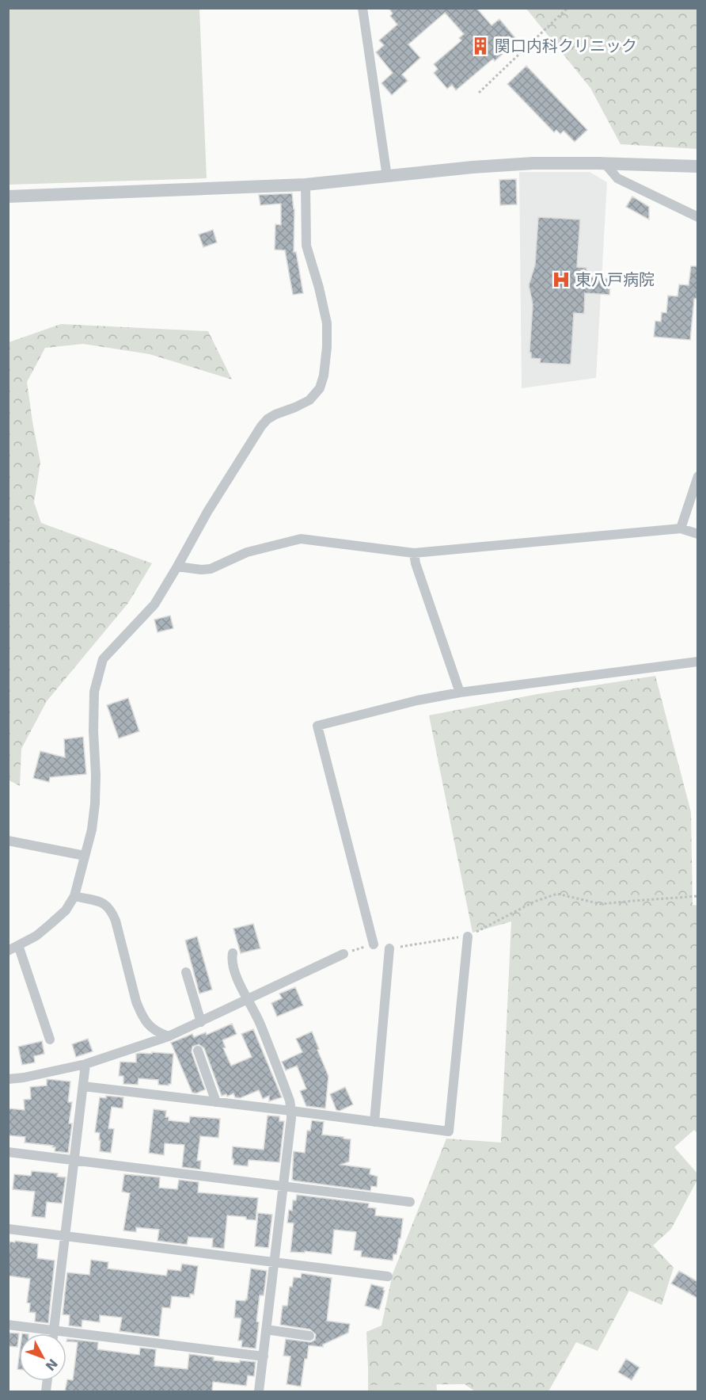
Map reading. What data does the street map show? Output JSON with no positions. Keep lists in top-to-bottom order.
{
  "places": {
    "building": ["関口内科クリニック"],
    "hospital": ["東八戸病院"]
  },
  "north": "bottom right"
}
